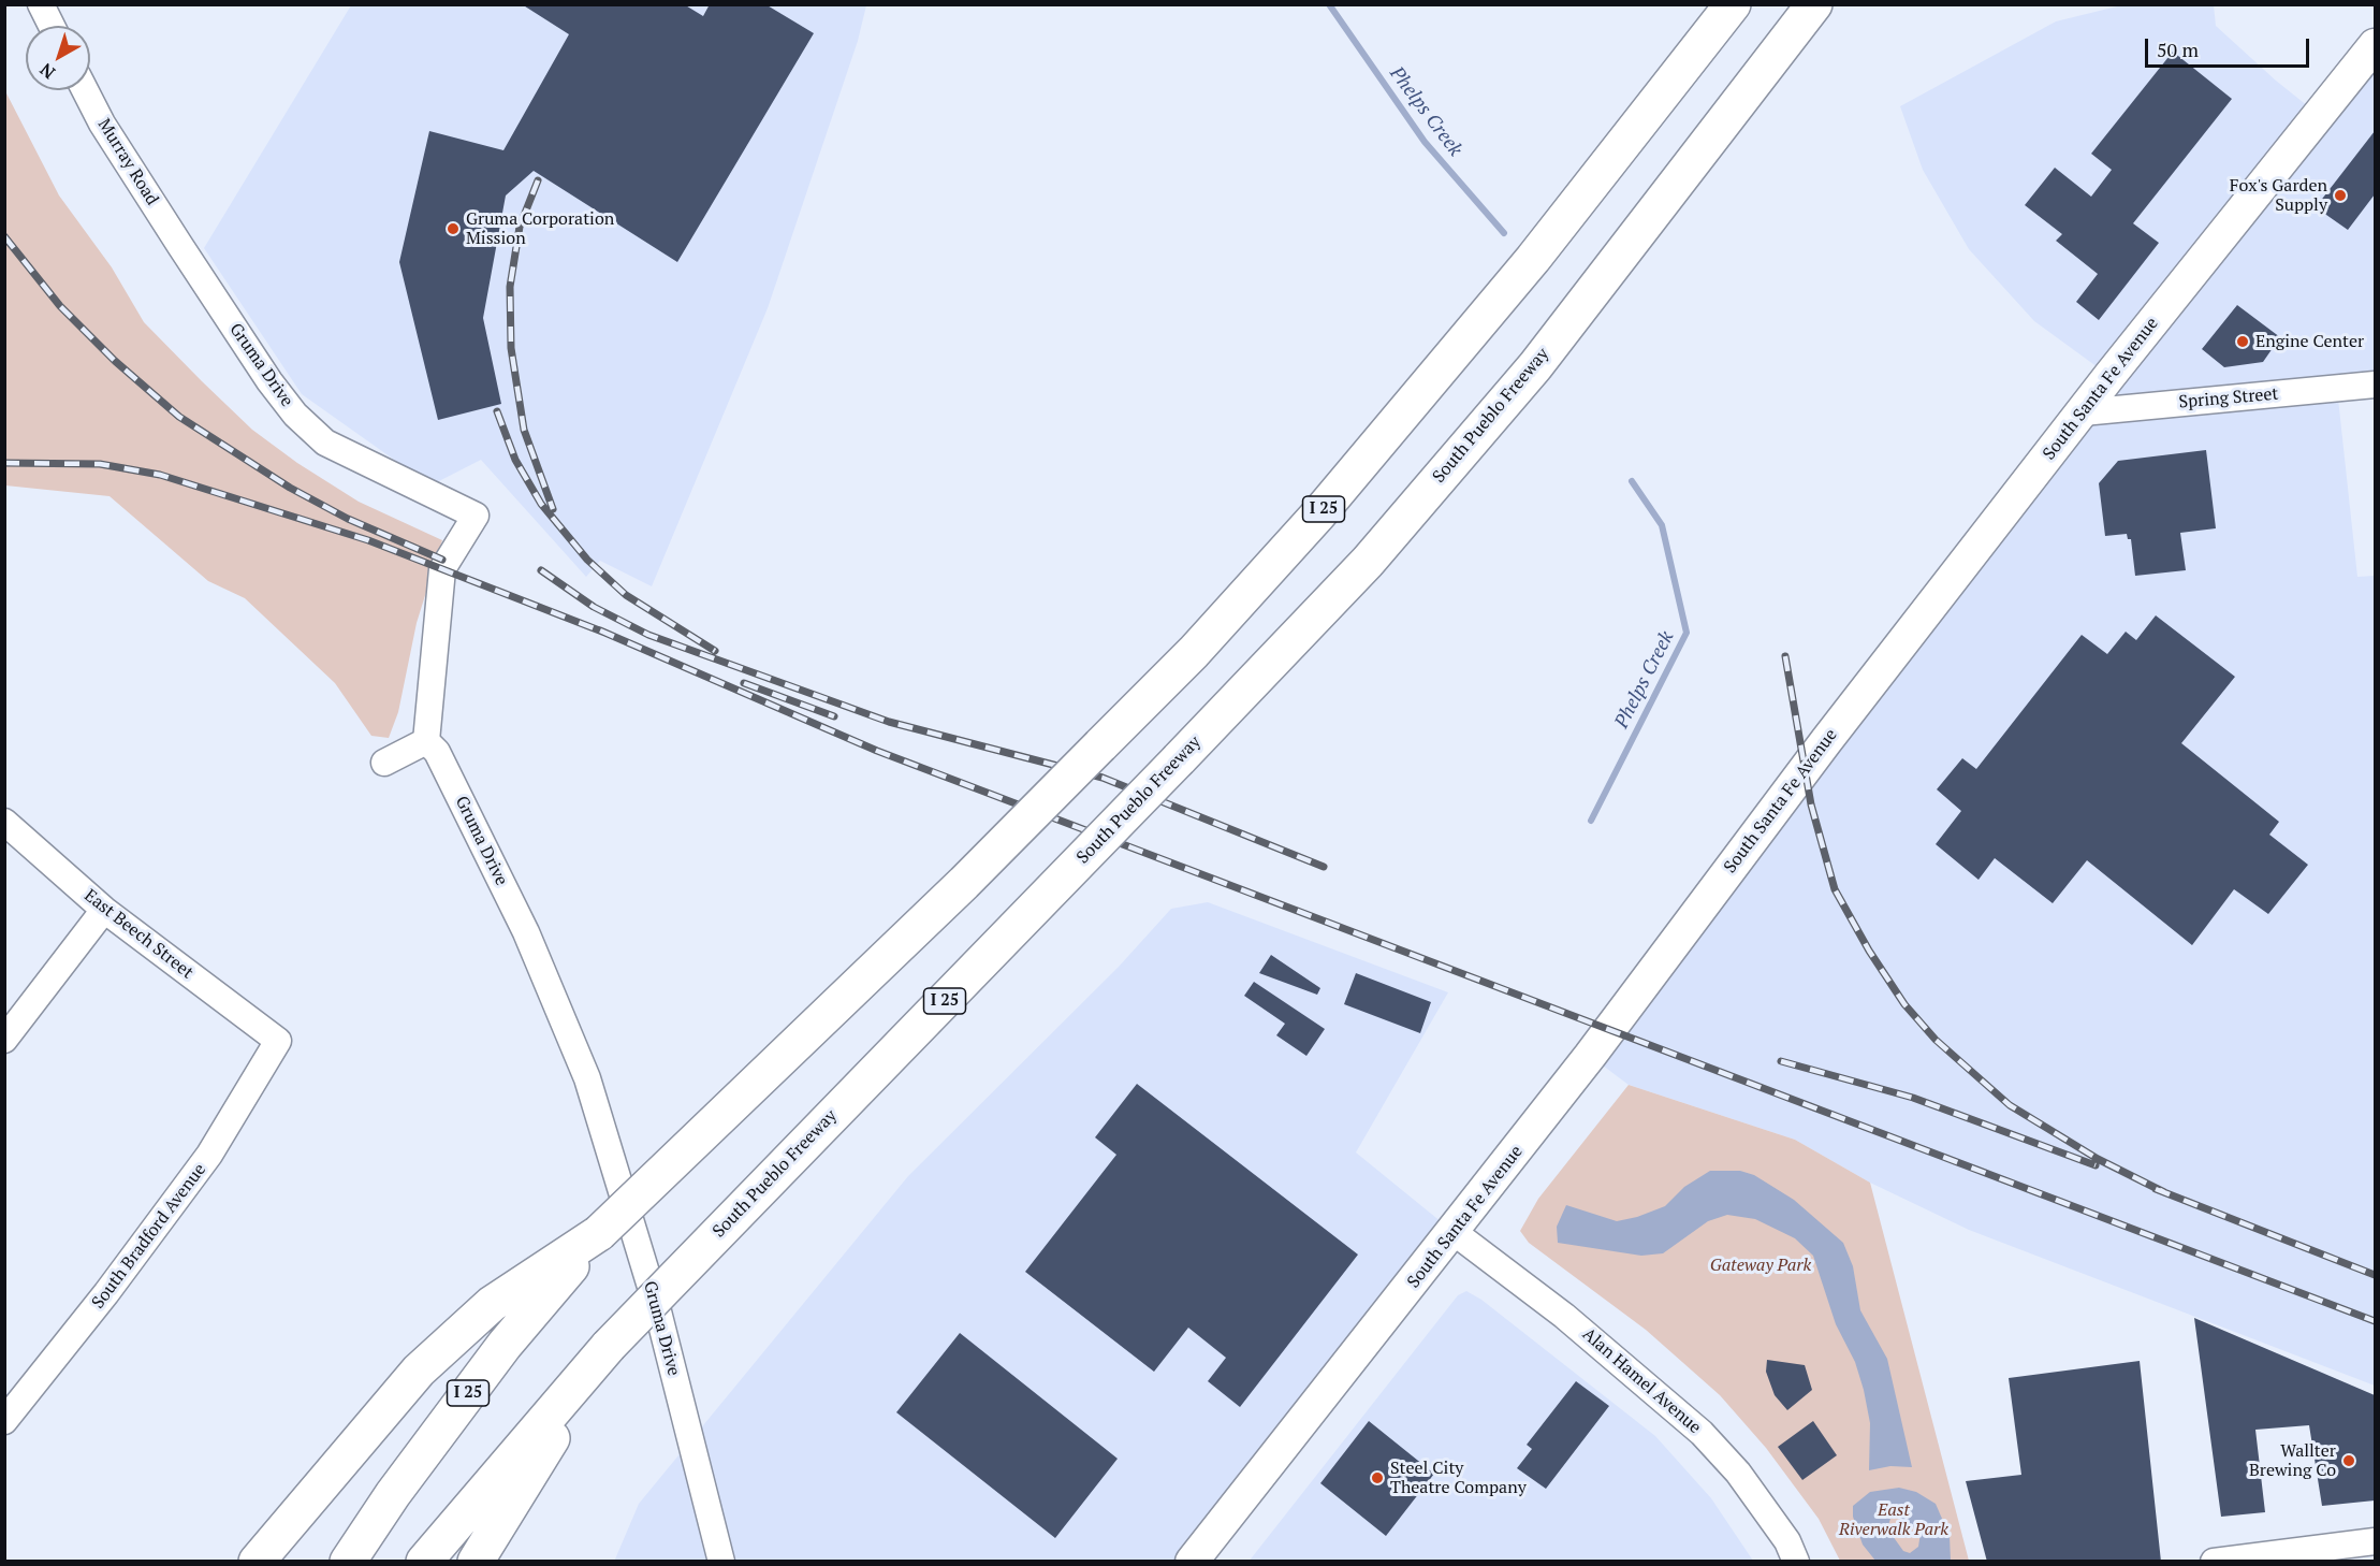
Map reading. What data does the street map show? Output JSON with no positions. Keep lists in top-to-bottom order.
{
  "streets": {
    "highway": ["South Pueblo Freeway", "I 25"],
    "main road": ["South Santa Fe Avenue"],
    "street": [
      "Murray Road",
      "Gruma Drive",
      "Spring Street",
      "East Beech Street",
      "South Bradford Avenue",
      "Alan Hamel Avenue"
    ]
  },
  "crossings": [
    ["Murray Road", "Gruma Drive"],
    ["South Santa Fe Avenue", "Spring Street"],
    ["South Santa Fe Avenue", "Alan Hamel Avenue"],
    ["East Beech Street", "South Bradford Avenue"]
  ],
  "water": ["Phelps Creek"],
  "parks": ["Gateway Park", "East Riverwalk Park"],
  "places": [
    "Fox's Garden Supply",
    "Gruma Corporation Mission",
    "Engine Center",
    "Wallter Brewing Co",
    "Steel City Theatre Company"
  ],
  "scale_bar": "50 m",
  "north": "bottom left"
}
